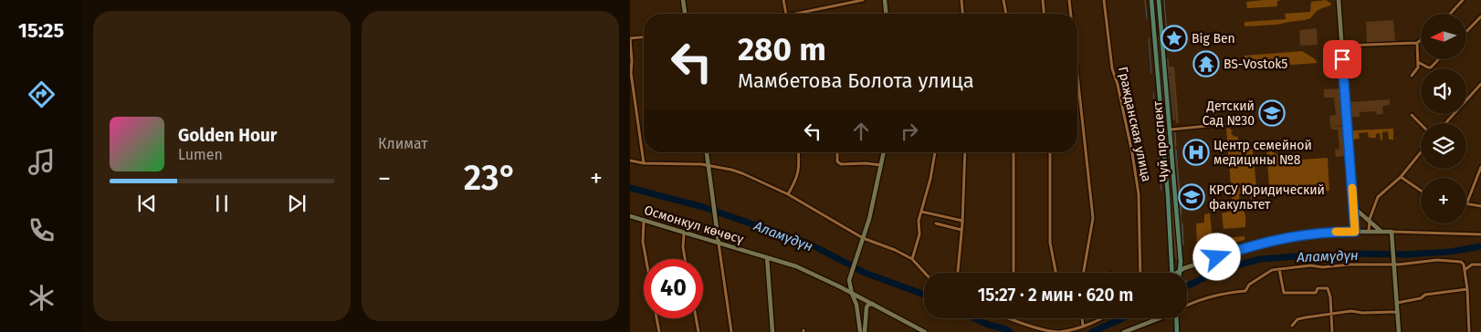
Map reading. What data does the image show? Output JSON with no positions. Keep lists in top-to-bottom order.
{
  "streets": {
    "main road": ["Чуй проспект"],
    "street": ["Гражданская улица", "Осмонкул көчөсү"]
  },
  "water": ["Аламүдүн"],
  "places": {
    "place": ["Big Ben"],
    "temple": ["BS-Vostok5"],
    "school or university": ["Детский Сад №30", "КРСУ Юридический факультет"],
    "hospital": ["Центр семейной медицины №8"]
  },
  "north": "left",
  "page": {
    "tabs": "15:25",
    "tile": "Климат",
    "map_buttons": "+",
    "turn": ["280 m", "Мамбетова Болота улица"],
    "song": ["Golden Hour", "Lumen"],
    "heat": ["−", "23°", "+"],
    "limit": "40",
    "trip": "15:27 · 2 мин · 620 m"
  }
}
